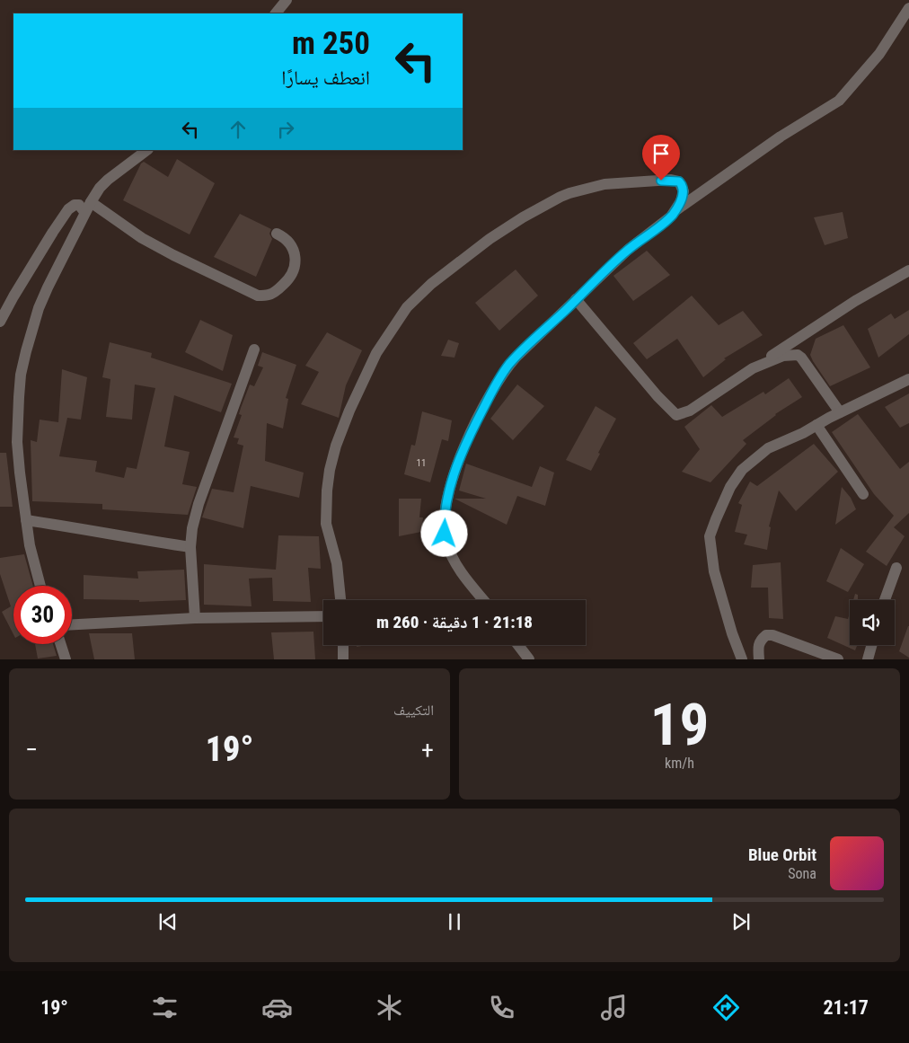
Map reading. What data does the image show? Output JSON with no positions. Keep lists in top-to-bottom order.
{
  "house_numbers": ["11"],
  "page": {
    "turn": ["250 m", "انعطف يسارًا"],
    "limit": "30",
    "trip": "21:18 · 1 دقيقة · 260 m",
    "tile": [
      ["19", "km/h"],
      "التكييف"
    ],
    "heat": ["−", "19°", "+"],
    "song": ["Blue Orbit", "Sona"],
    "tabs": ["21:17", "19°"]
  }
}
